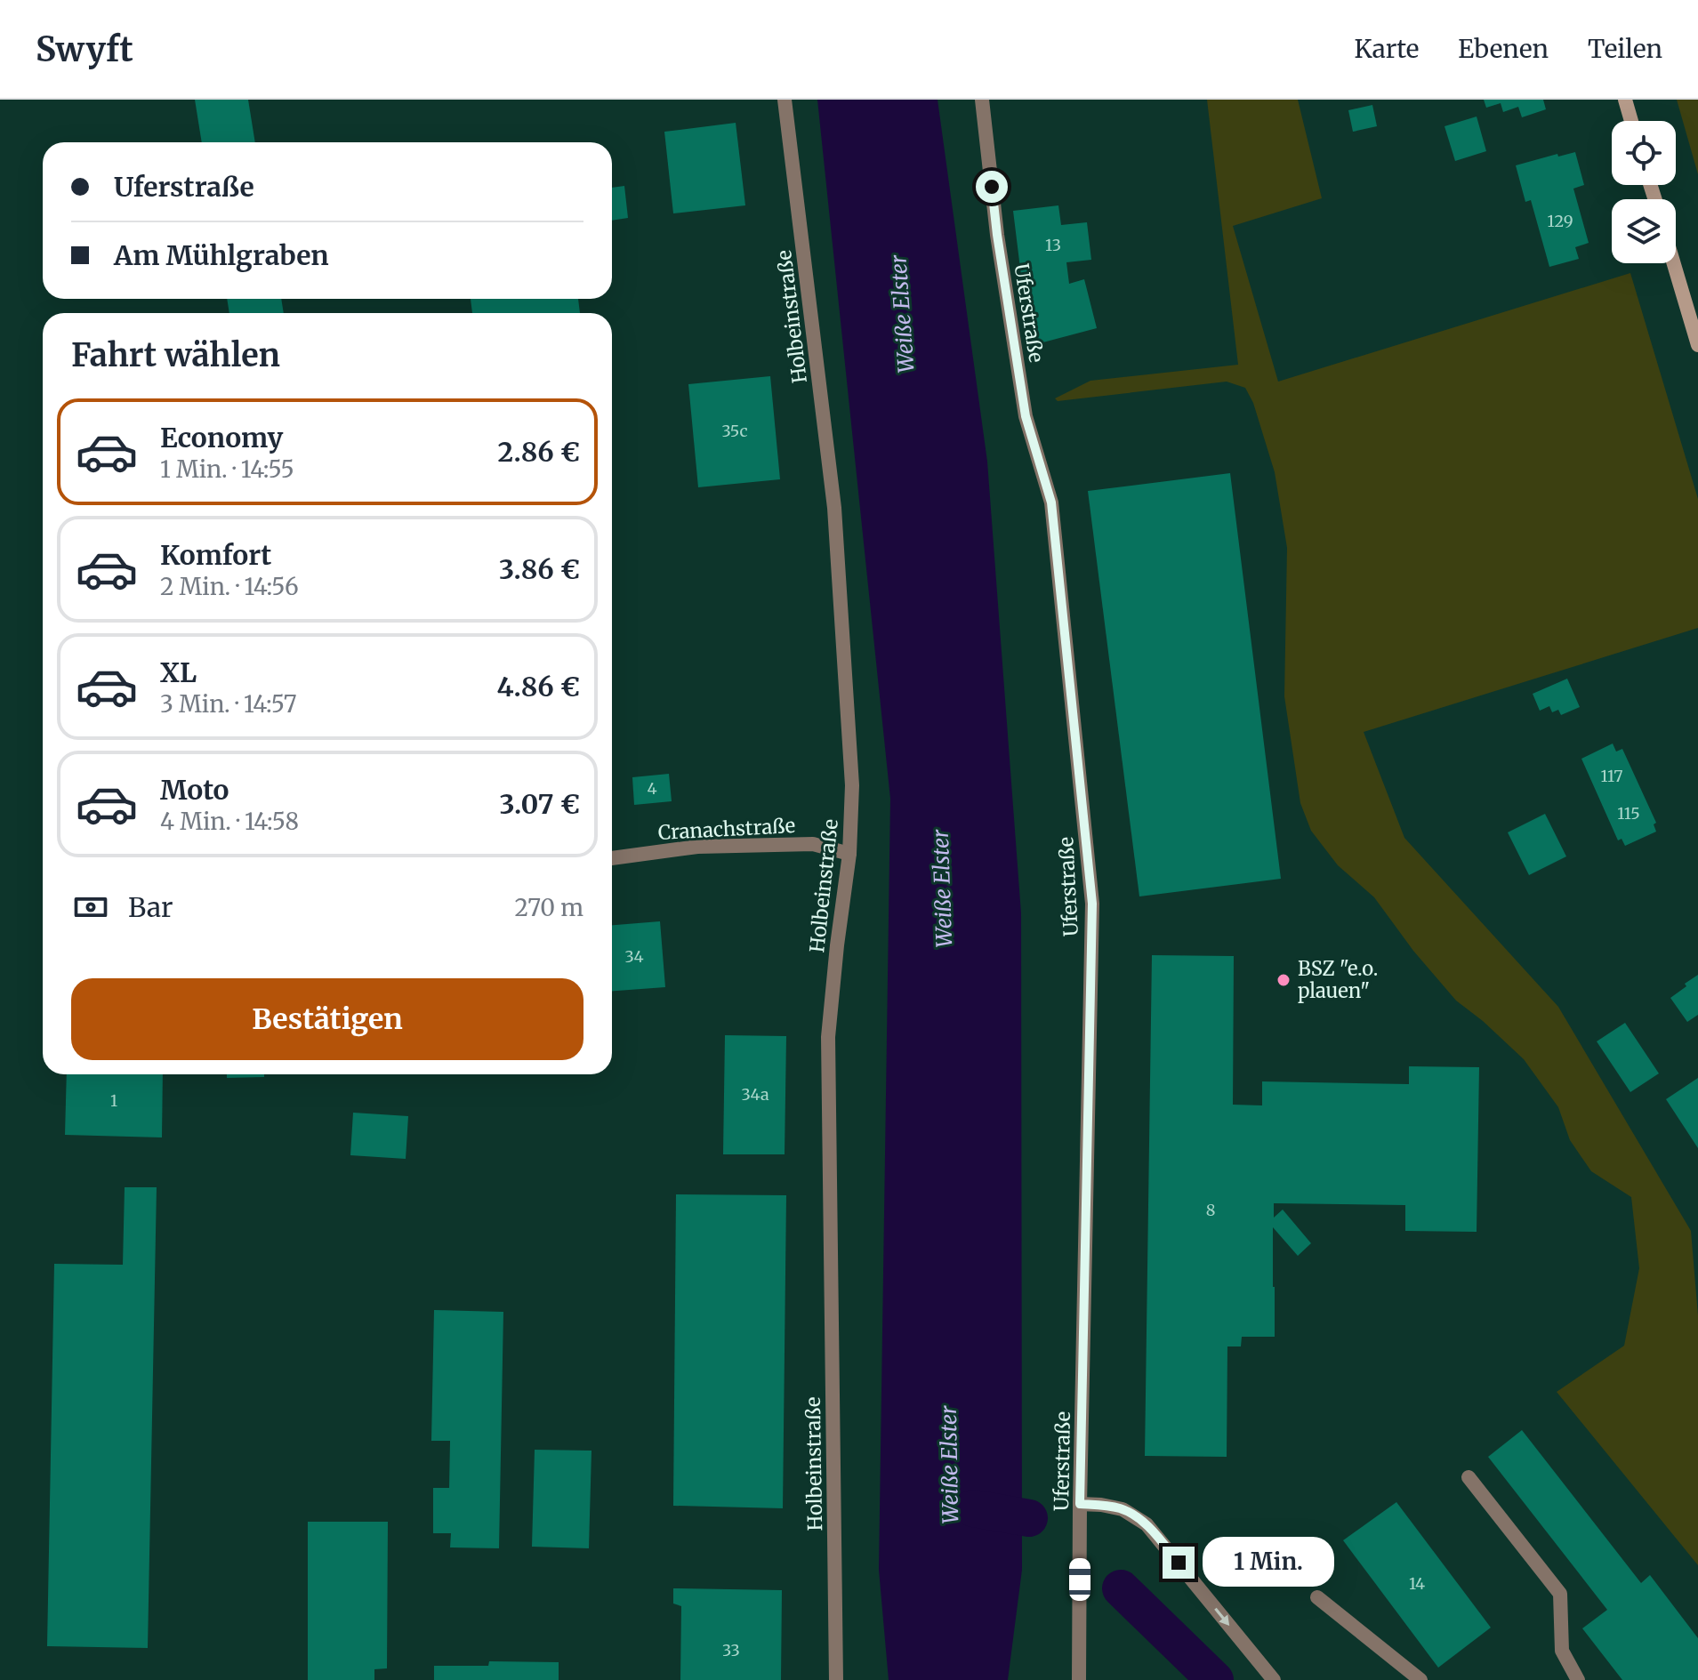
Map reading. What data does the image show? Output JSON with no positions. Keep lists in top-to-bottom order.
{
  "streets": {
    "street": ["Uferstraße", "Holbeinstraße", "Cranachstraße"]
  },
  "crossings": [
    ["Holbeinstraße", "Cranachstraße"]
  ],
  "water": ["Weiße Elster"],
  "places": ["BSZ \"e.o. plauen\""],
  "house_numbers": [
    "129",
    "13",
    "35c",
    "117",
    "4",
    "115",
    "34",
    "34a",
    "1",
    "8",
    "14",
    "33"
  ],
  "page": {
    "header": "Swyft",
    "nav": ["Karte", "Ebenen", "Teilen"],
    "banner": ["Uferstraße", "Am Mühlgraben"],
    "heading": "Fahrt wählen",
    "list": [
      {
        "name": "Economy",
        "note": "1 Min. · 14:55",
        "value": "2.86 €"
      },
      {
        "name": "Komfort",
        "note": "2 Min. · 14:56",
        "value": "3.86 €"
      },
      {
        "name": "XL",
        "note": "3 Min. · 14:57",
        "value": "4.86 €"
      },
      {
        "name": "Moto",
        "note": "4 Min. · 14:58",
        "value": "3.07 €"
      }
    ],
    "pay": ["Bar", "270 m"],
    "buttons": "Bestätigen",
    "bubble": "1 Min."
  }
}
